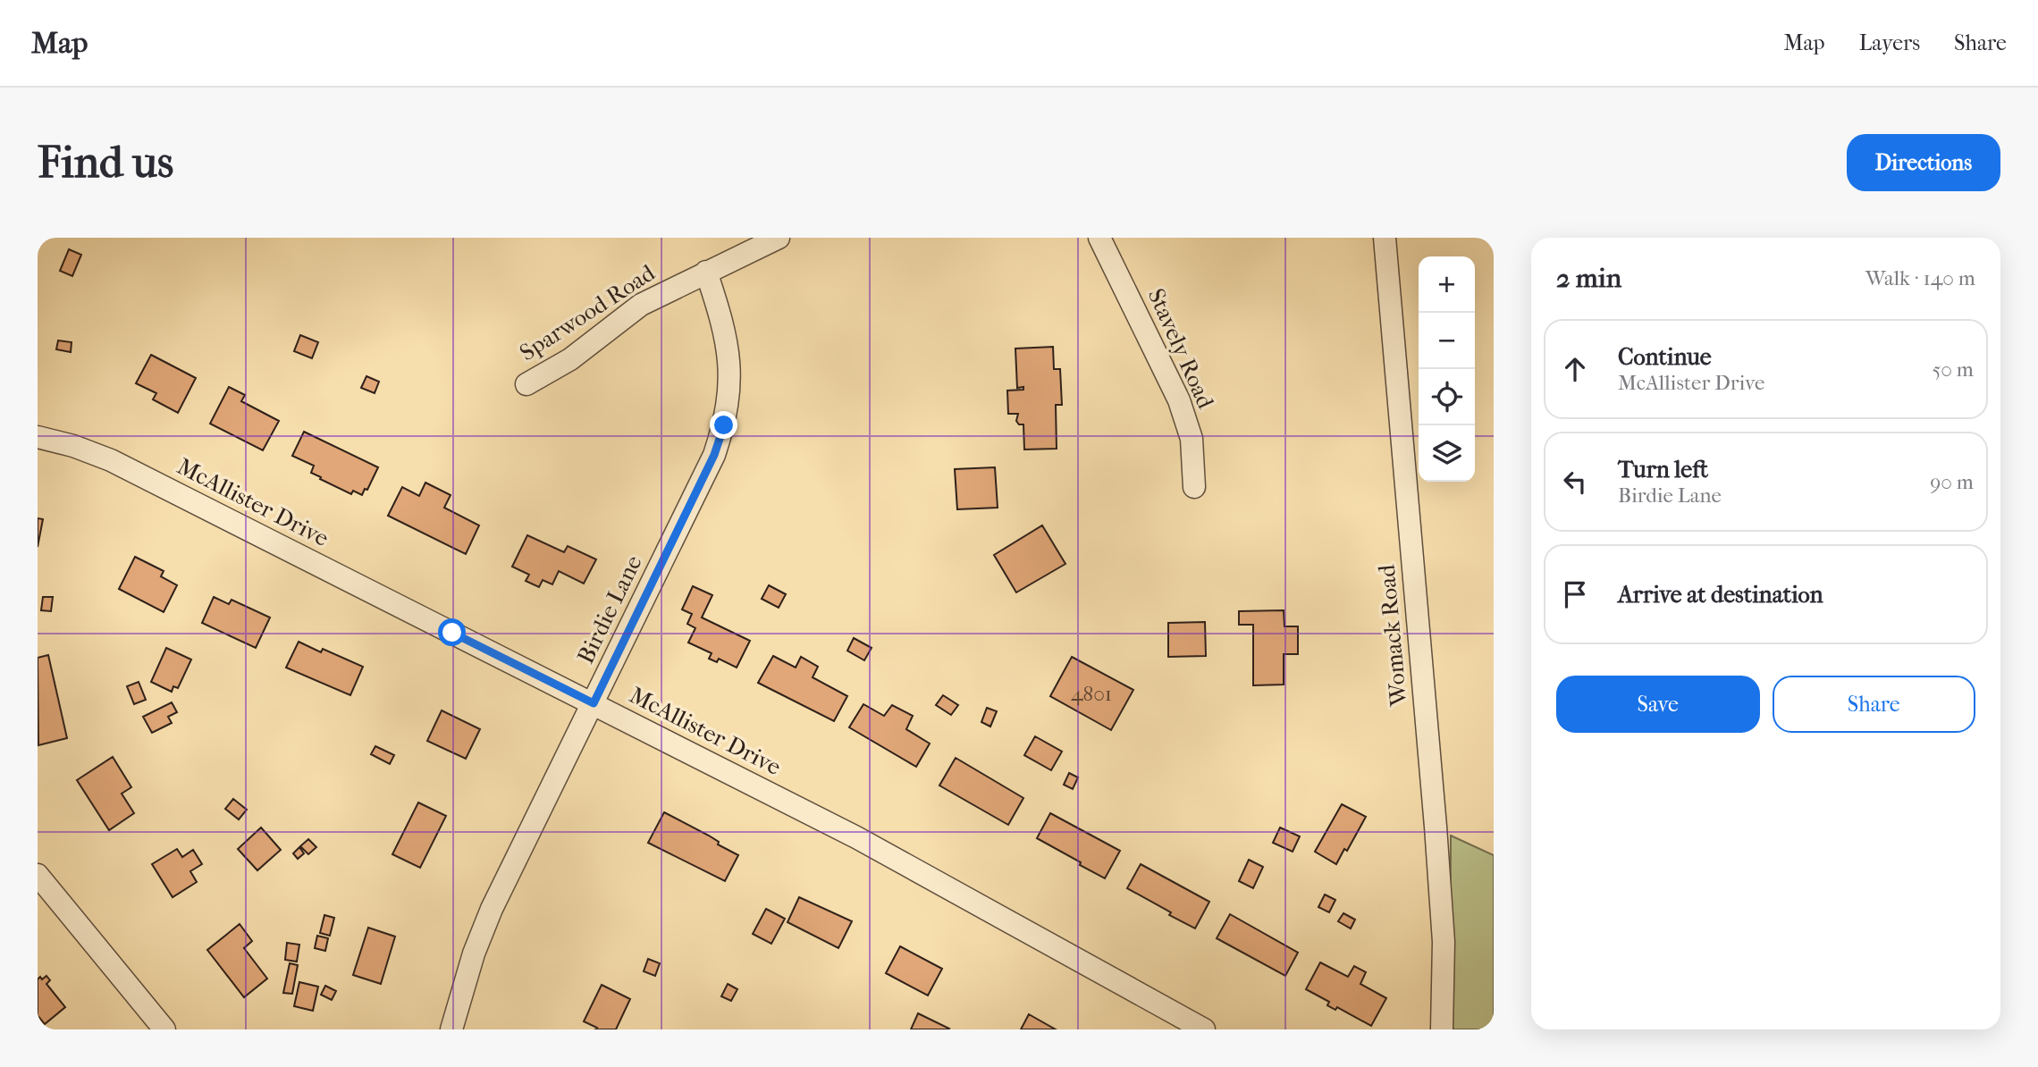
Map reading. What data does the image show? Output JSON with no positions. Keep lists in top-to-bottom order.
{
  "streets": {
    "street": [
      "Sparwood Road",
      "Stavely Road",
      "McAllister Drive",
      "Birdie Lane",
      "Womack Road"
    ]
  },
  "crossings": [
    ["Sparwood Road", "Birdie Lane"],
    ["McAllister Drive", "Birdie Lane"]
  ],
  "house_numbers": ["4801"],
  "page": {
    "header": "Map",
    "nav": ["Map", "Layers", "Share"],
    "buttons": [
      "Directions",
      ["Save", "Share"]
    ],
    "title": "Find us",
    "heading": ["2 min", "Walk · 140 m"],
    "map_buttons": ["+", "−"],
    "list": [
      ["Continue", "McAllister Drive", "50 m"],
      ["Turn left", "Birdie Lane", "90 m"],
      "Arrive at destination"
    ]
  }
}
